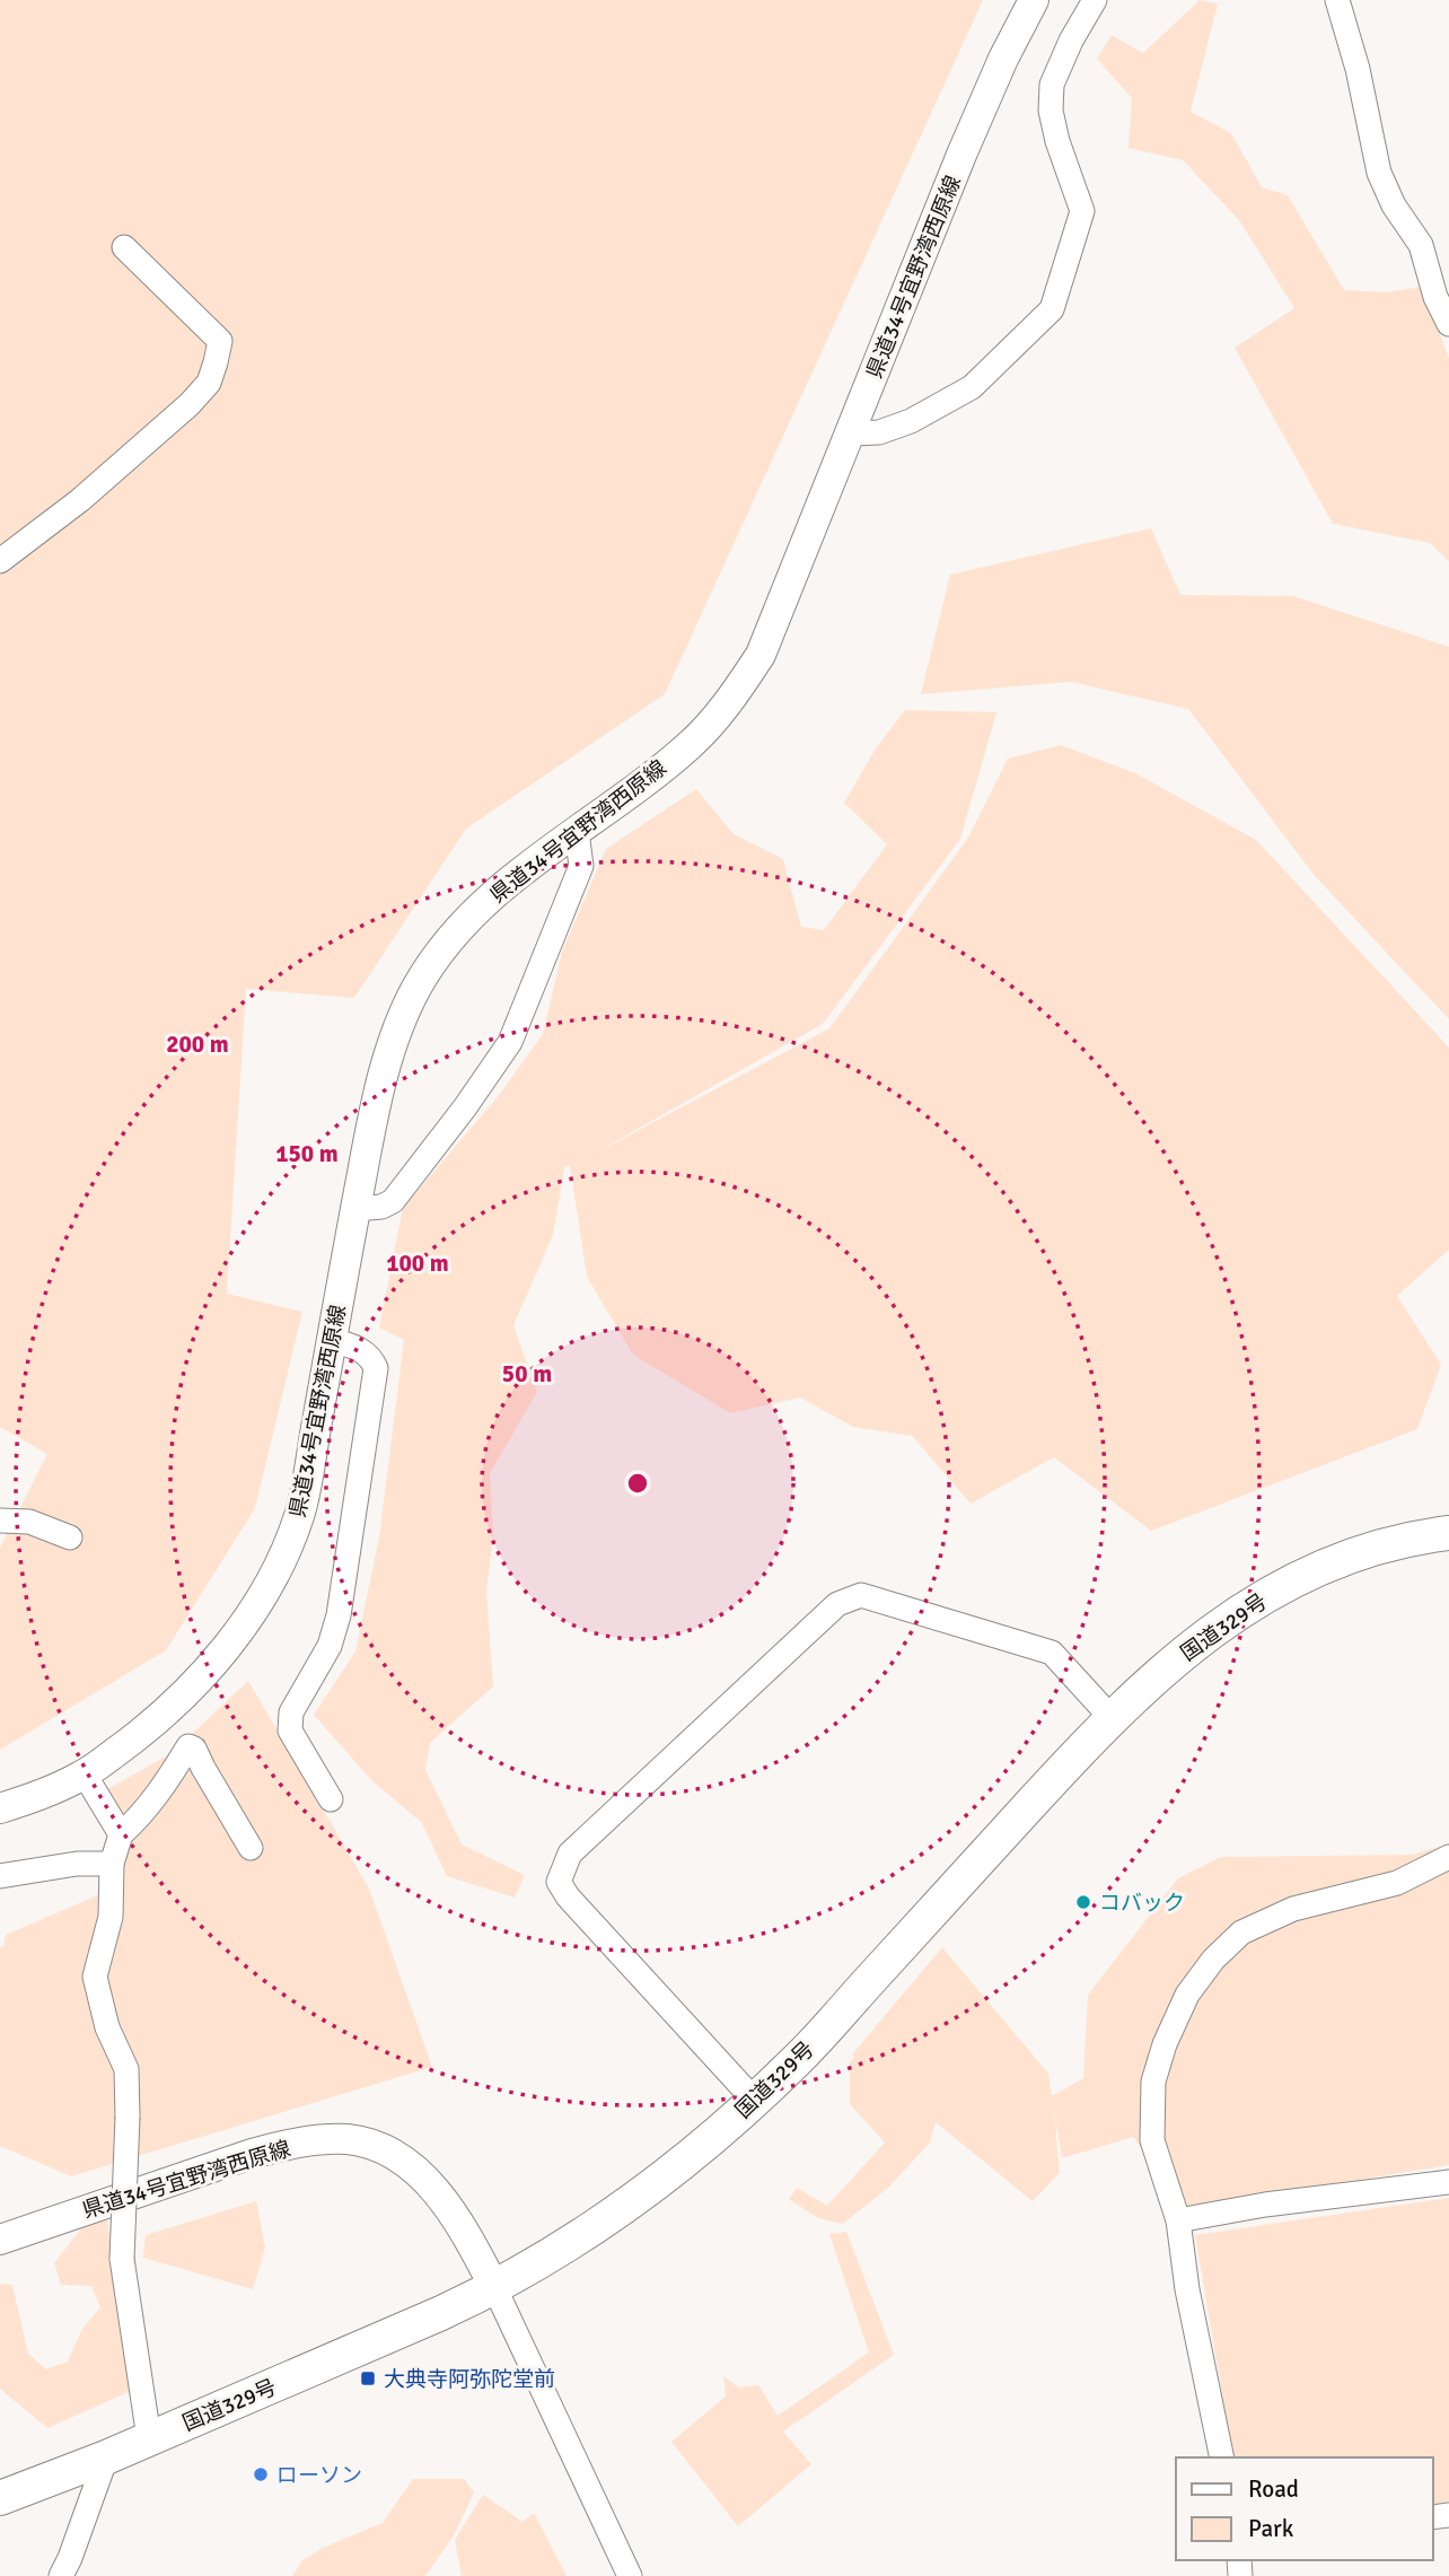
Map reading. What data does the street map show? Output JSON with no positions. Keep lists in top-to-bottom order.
{
  "streets": {
    "highway": ["国道329号"],
    "main road": ["県道34号宜野湾西原線"]
  },
  "crossings": [
    ["県道34号宜野湾西原線", "国道329号"]
  ],
  "places": {
    "other": ["コバック", "ローソン"],
    "transit": ["大典寺阿弥陀堂前"]
  },
  "legend": ["Road", "Park"],
  "rings": [
    "200 m",
    "150 m",
    "100 m",
    "50 m"
  ]
}
